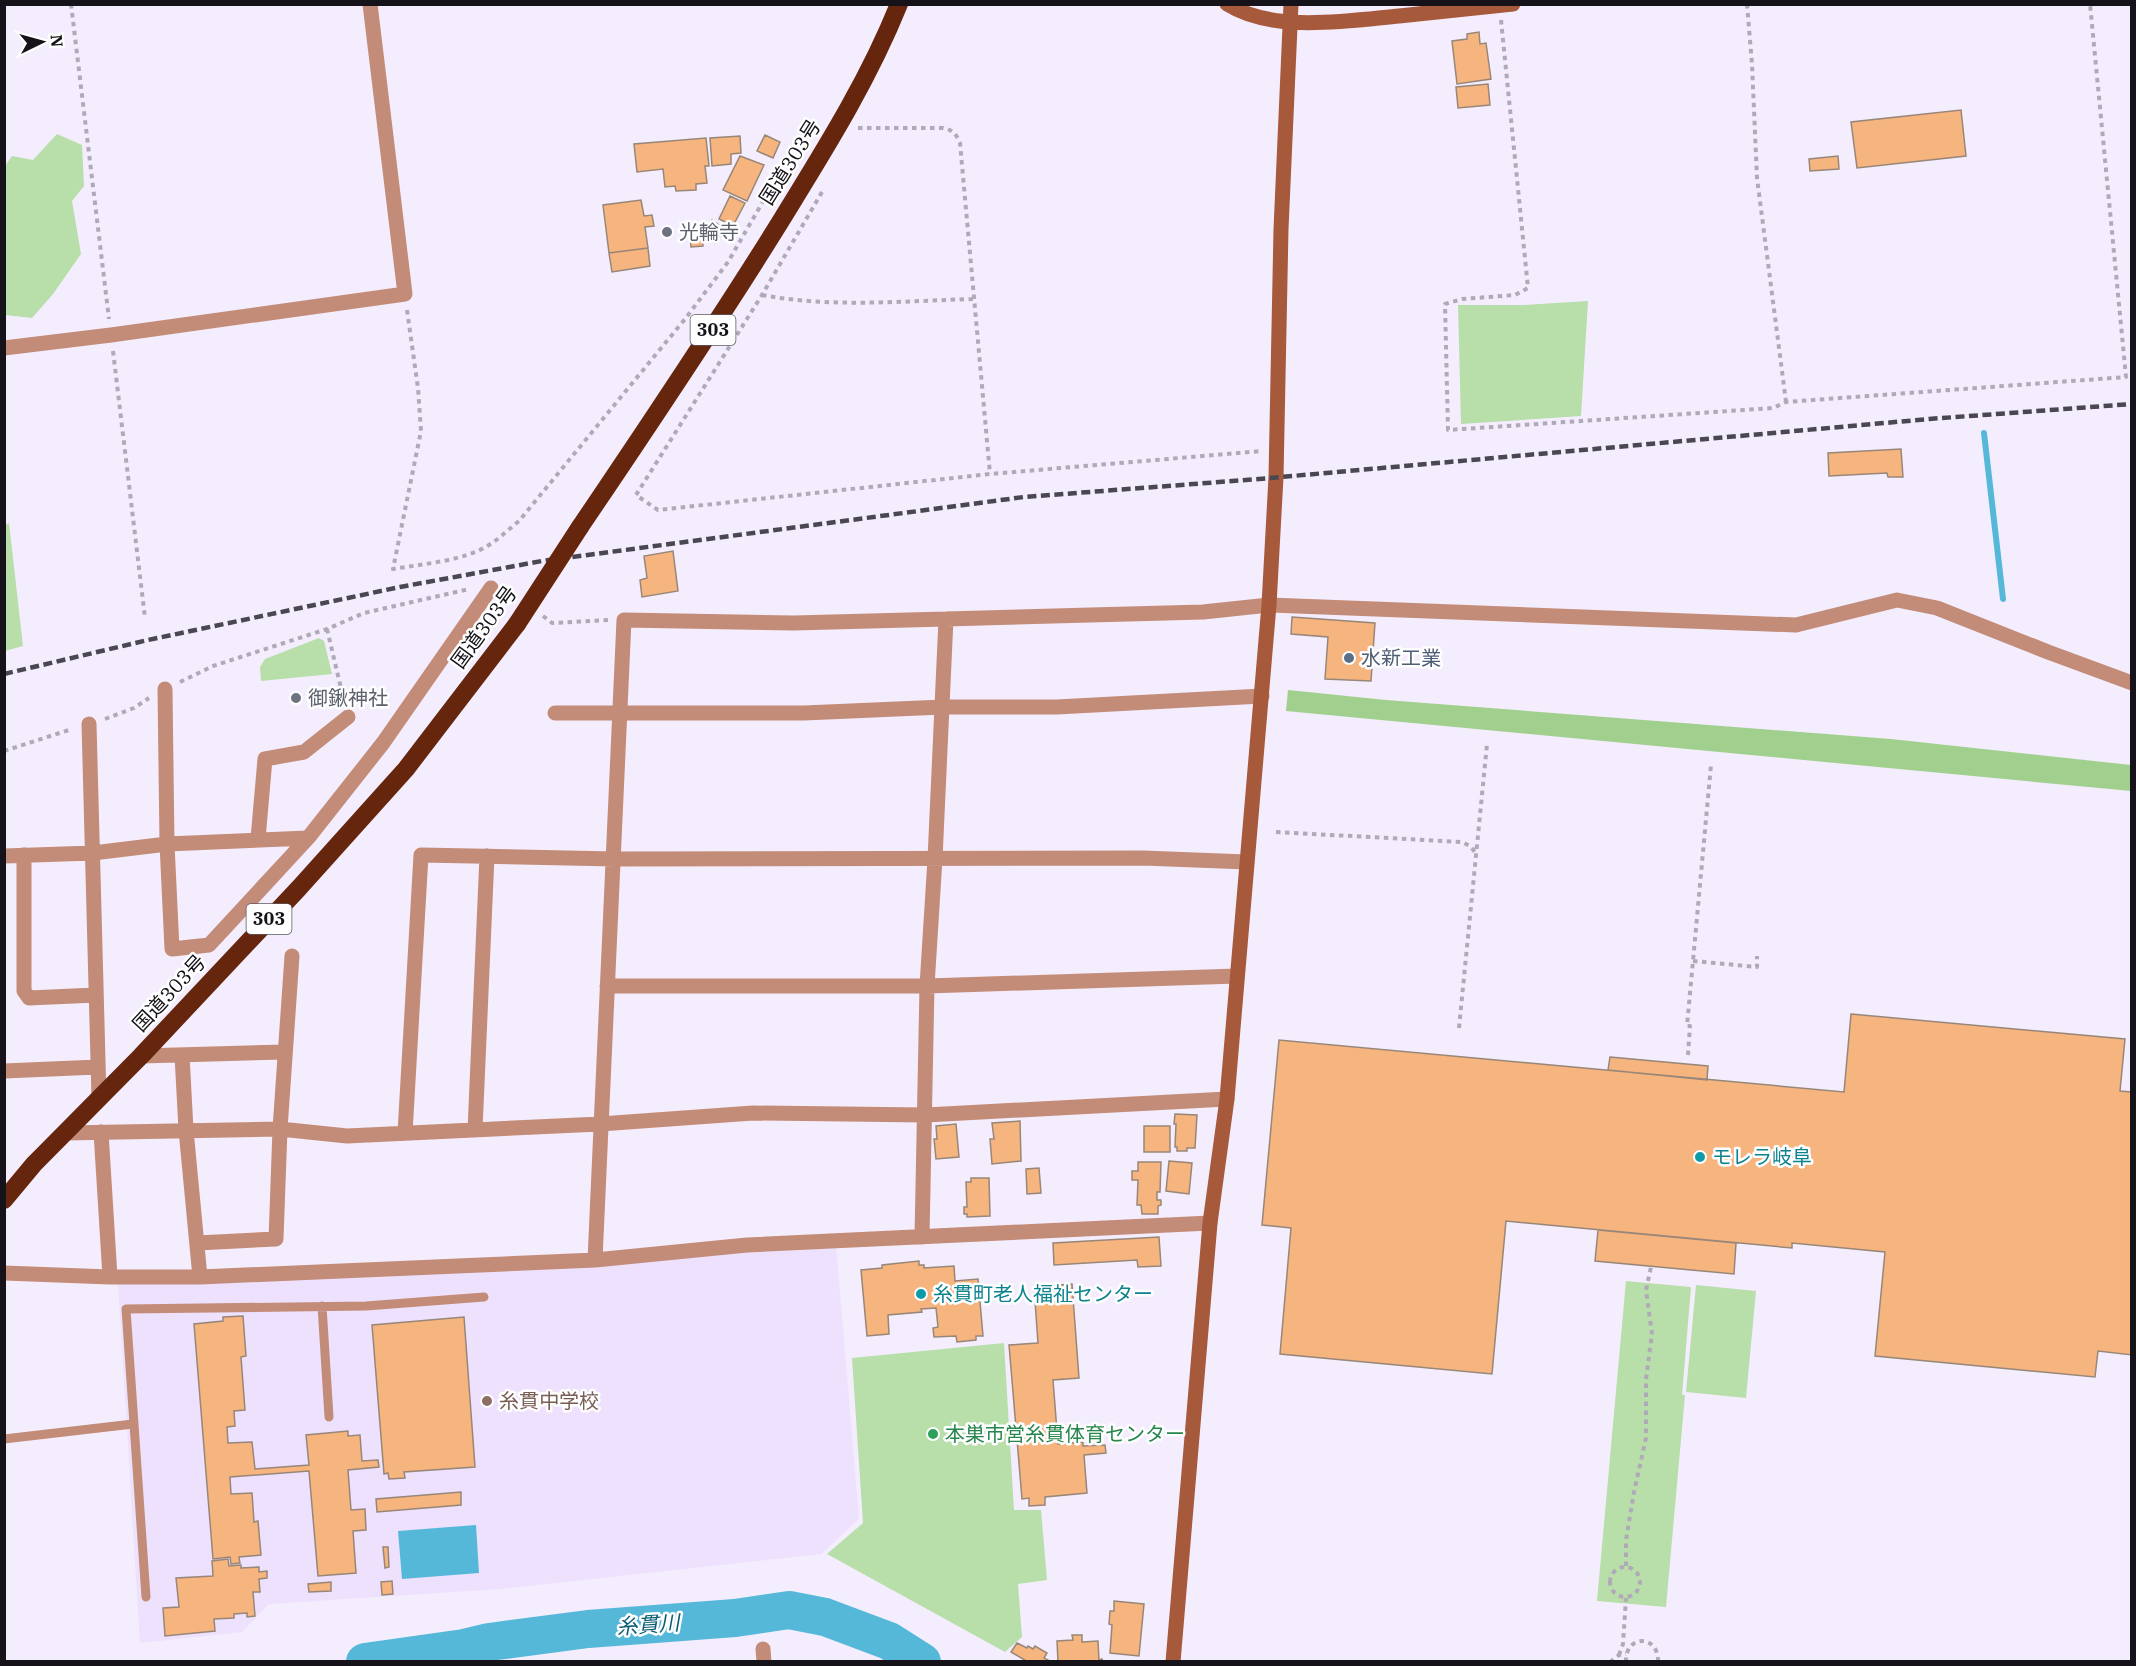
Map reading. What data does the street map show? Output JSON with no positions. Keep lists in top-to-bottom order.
{
  "streets": {
    "highway": ["国道303号", "303"]
  },
  "water": ["糸貫川"],
  "places": [
    "光輪寺",
    "水新工業",
    "御鍬神社",
    "モレラ岐阜",
    "糸貫町老人福祉センター",
    "糸貫中学校",
    "本巣市営糸貫体育センター"
  ],
  "north": "right"
}
